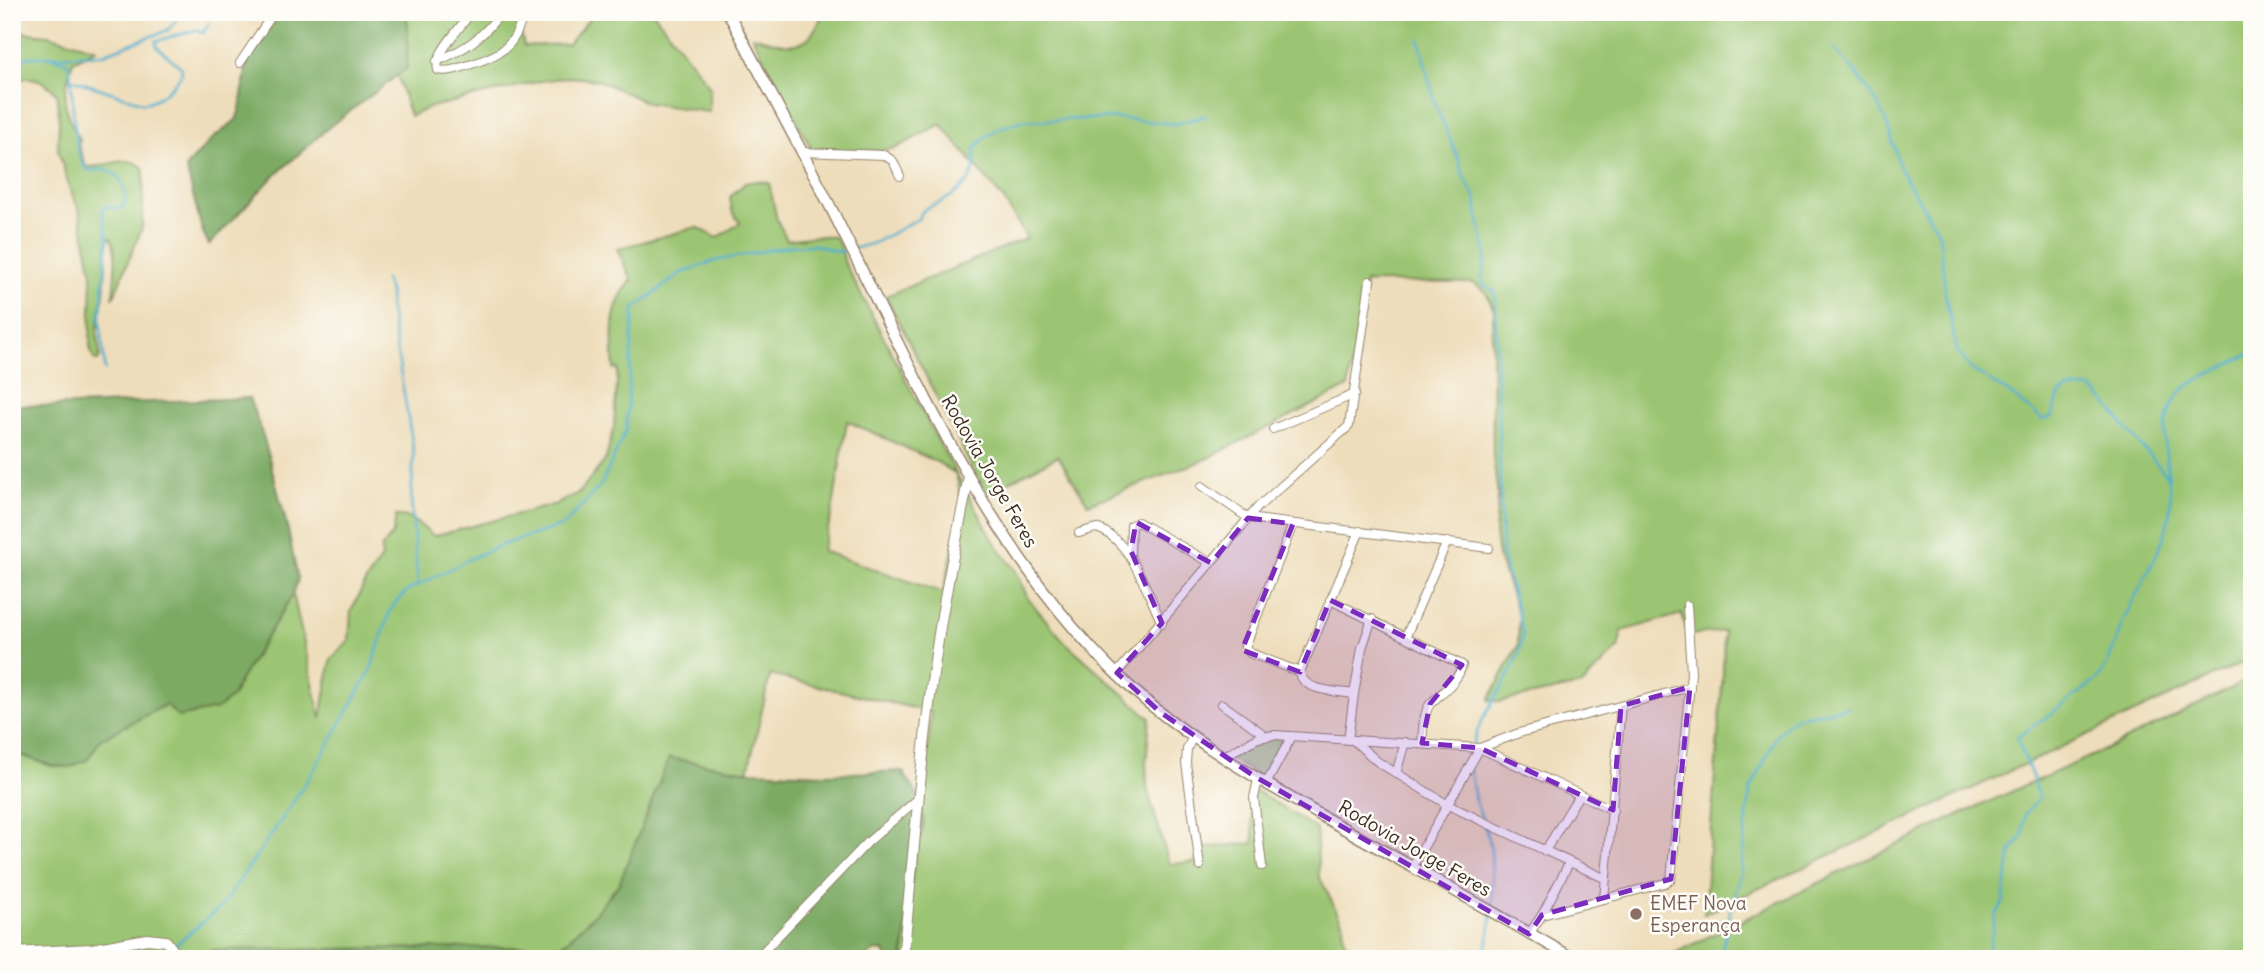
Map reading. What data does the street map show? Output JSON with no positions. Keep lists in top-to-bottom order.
{
  "streets": {
    "main road": ["Rodovia Jorge Feres"]
  },
  "places": ["EMEF Nova Esperança"]
}
